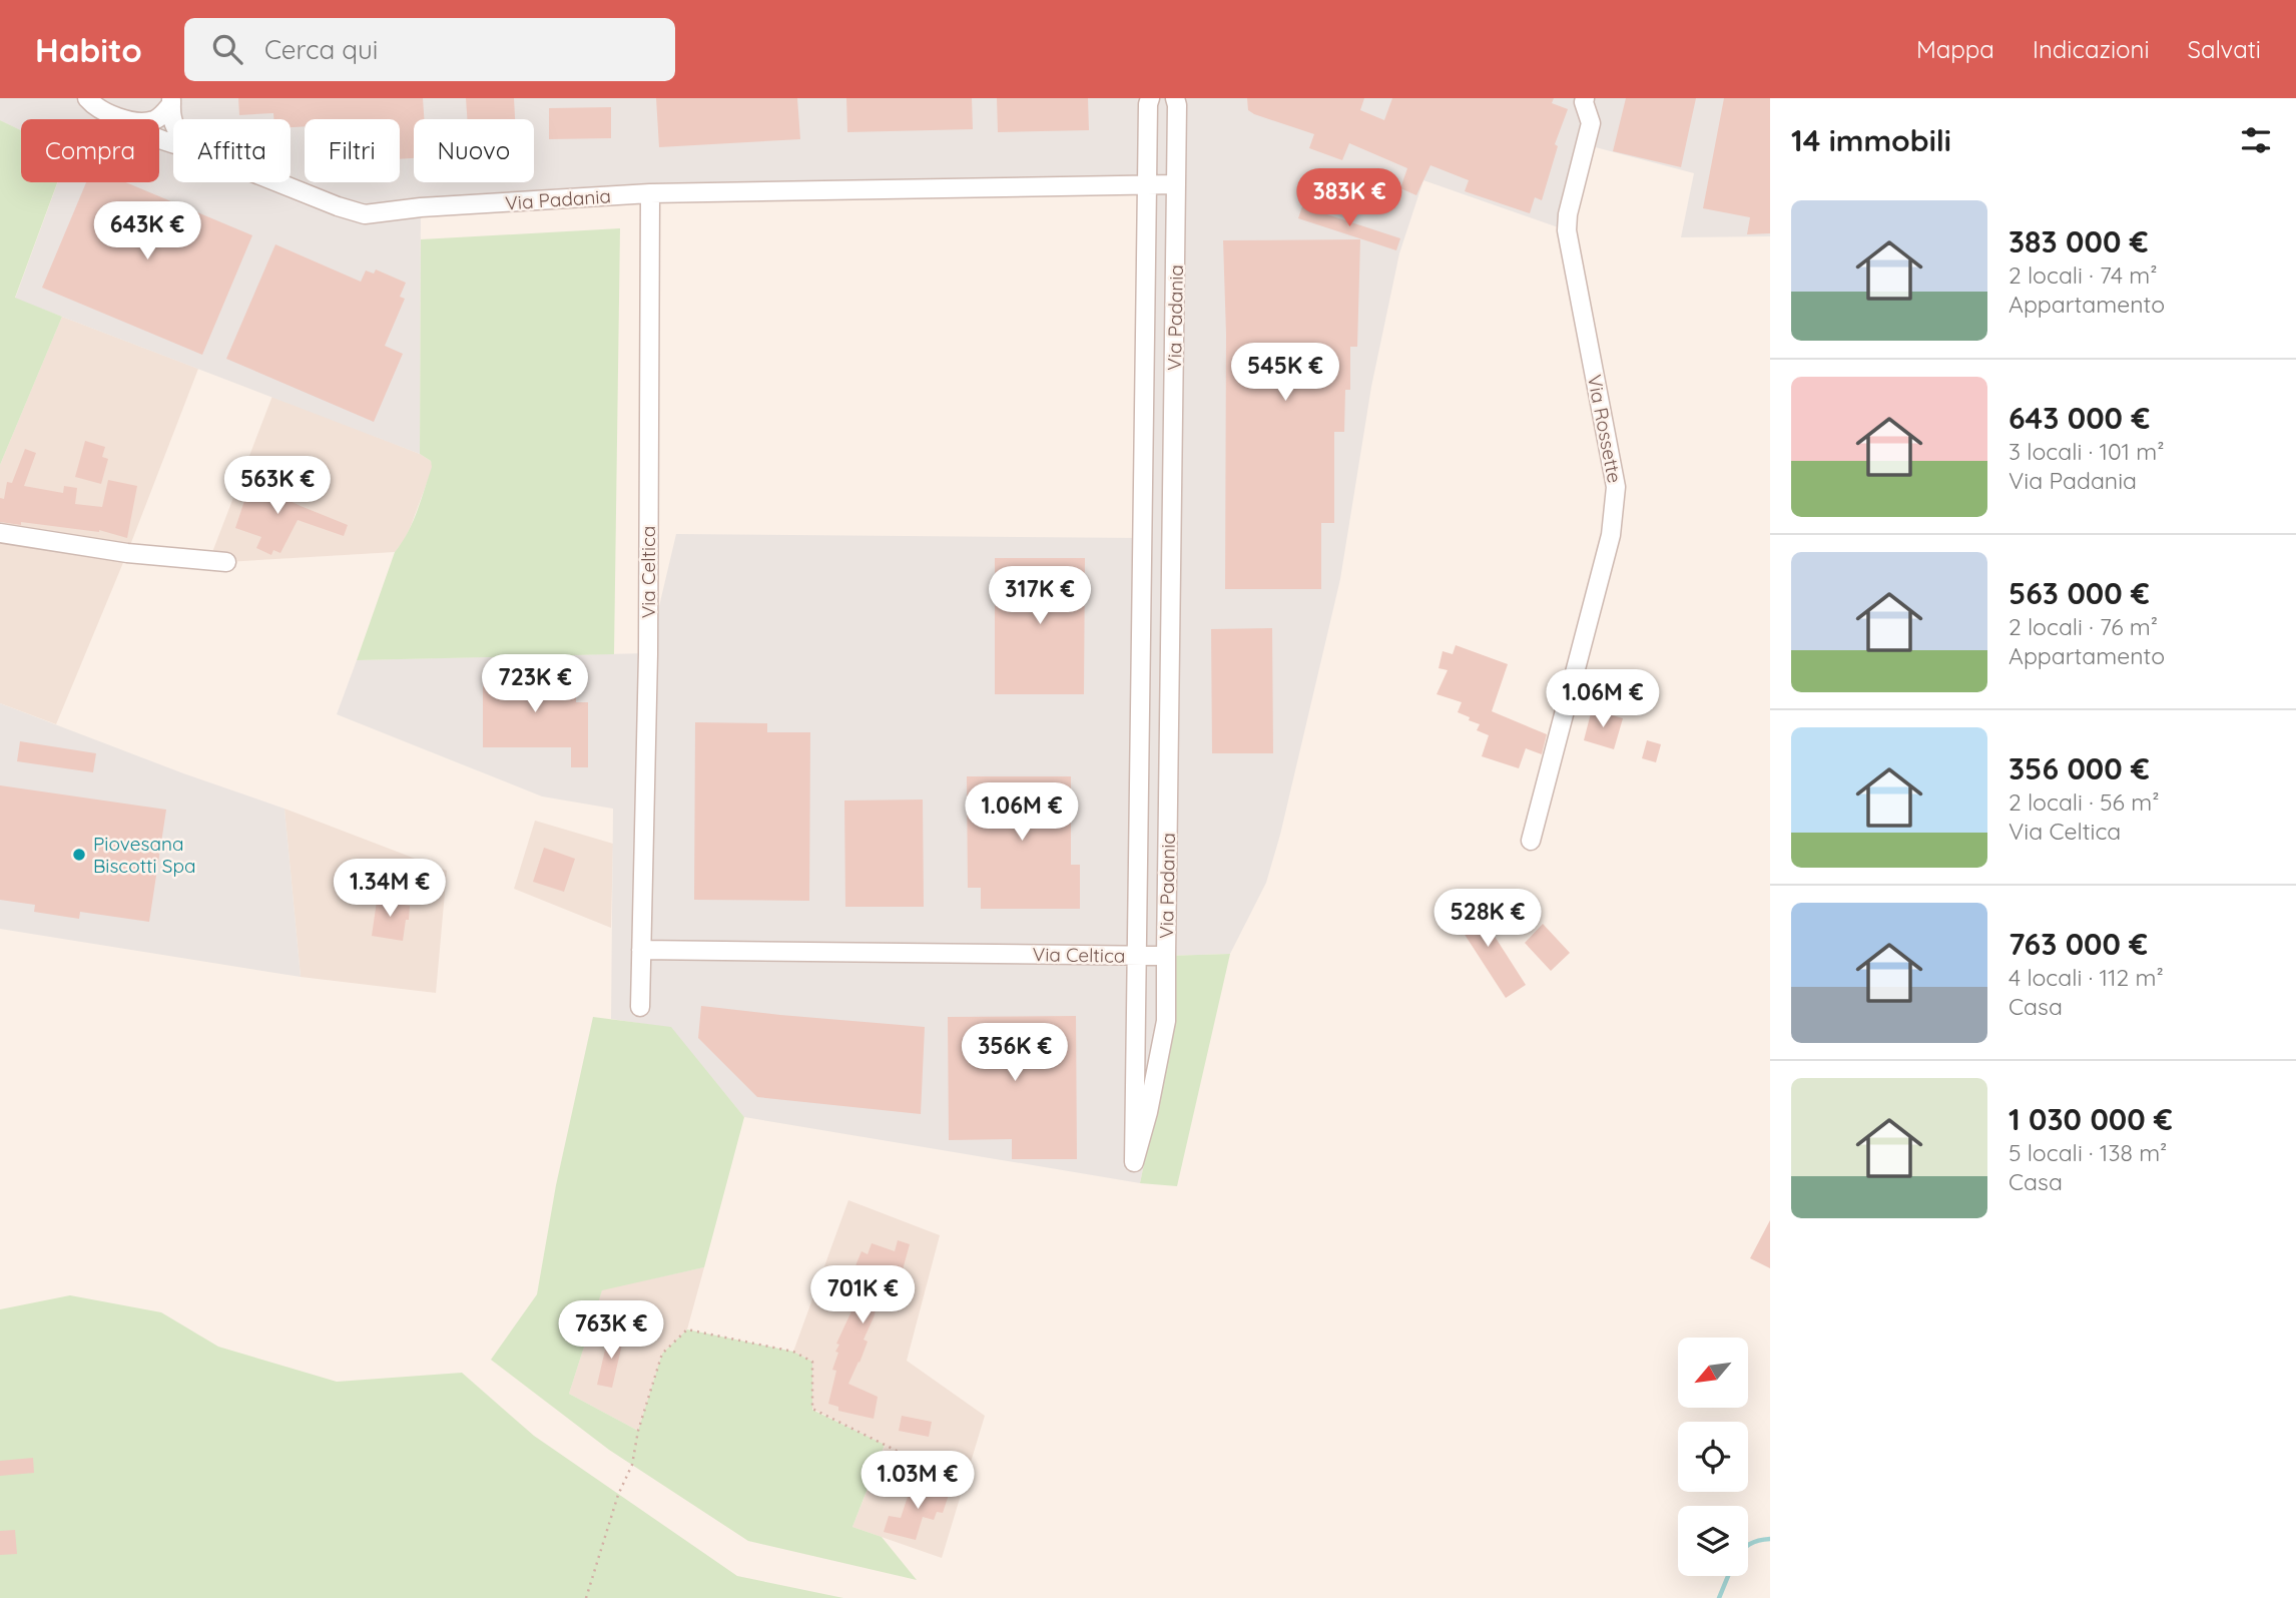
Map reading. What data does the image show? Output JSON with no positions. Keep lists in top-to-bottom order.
{
  "streets": {
    "street": ["Via Padania", "Via Rossette", "Via Celtica"]
  },
  "crossings": [
    ["Via Padania", "Via Celtica"]
  ],
  "places": ["Piovesana Biscotti Spa"],
  "north": "bottom left",
  "page": {
    "header": "Habito",
    "search": "Cerca qui",
    "nav": ["Mappa", "Indicazioni", "Salvati"],
    "heading": "14 immobili",
    "chip": [
      "Compra",
      "Affitta",
      "Filtri",
      "Nuovo"
    ],
    "price": [
      "383K €",
      "643K €",
      "545K €",
      "563K €",
      "317K €",
      "723K €",
      "1.06M €",
      "1.06M €",
      "1.34M €",
      "528K €",
      "356K €",
      "701K €",
      "763K €",
      "1.03M €"
    ],
    "list": [
      {
        "name": "383 000 €",
        "note": "2 locali · 74 m² · Appartamento"
      },
      {
        "name": "643 000 €",
        "note": "3 locali · 101 m² · Via Padania"
      },
      {
        "name": "563 000 €",
        "note": "2 locali · 76 m² · Appartamento"
      },
      {
        "name": "356 000 €",
        "note": "2 locali · 56 m² · Via Celtica"
      },
      {
        "name": "763 000 €",
        "note": "4 locali · 112 m² · Casa"
      },
      {
        "name": "1 030 000 €",
        "note": "5 locali · 138 m² · Casa"
      }
    ]
  }
}
